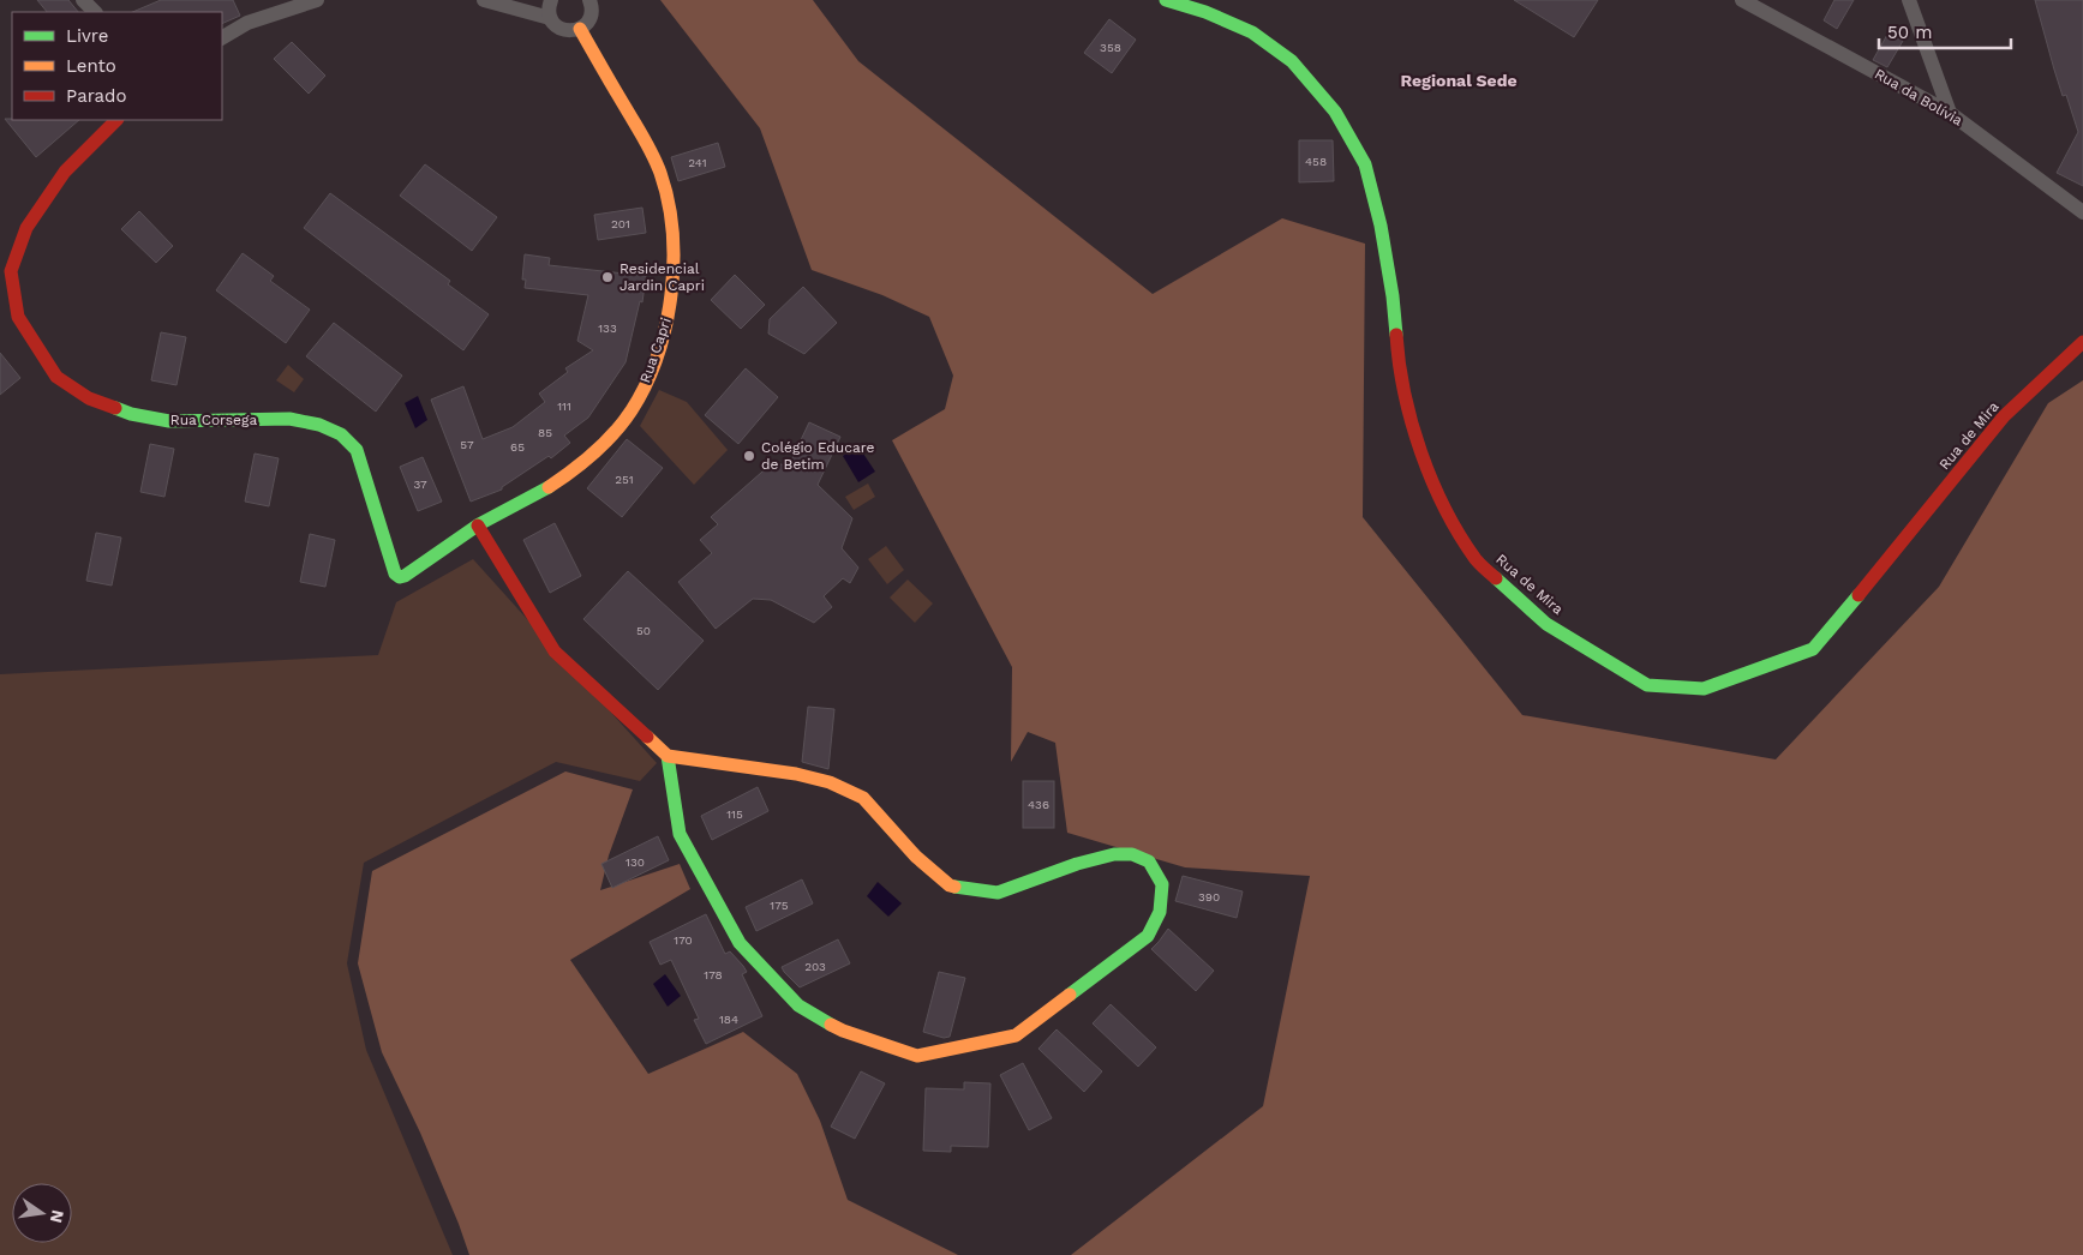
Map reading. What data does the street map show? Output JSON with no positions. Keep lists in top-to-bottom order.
{
  "streets": {
    "street": [
      "Rua da Bolívia",
      "Rua Capri",
      "Rua Corsega",
      "Rua de Mira"
    ]
  },
  "crossings": [
    ["Rua Capri", "Rua Corsega"]
  ],
  "districts": ["Regional Sede"],
  "places": ["Residencial Jardin Capri", "Colégio Educare de Betim"],
  "house_numbers": [
    "358",
    "458",
    "241",
    "201",
    "133",
    "111",
    "85",
    "57",
    "65",
    "251",
    "37",
    "50",
    "436",
    "115",
    "130",
    "390",
    "175",
    "170",
    "203",
    "178",
    "184"
  ],
  "legend": ["Livre", "Lento", "Parado"],
  "scale_bar": "50 m",
  "north": "right"
}
